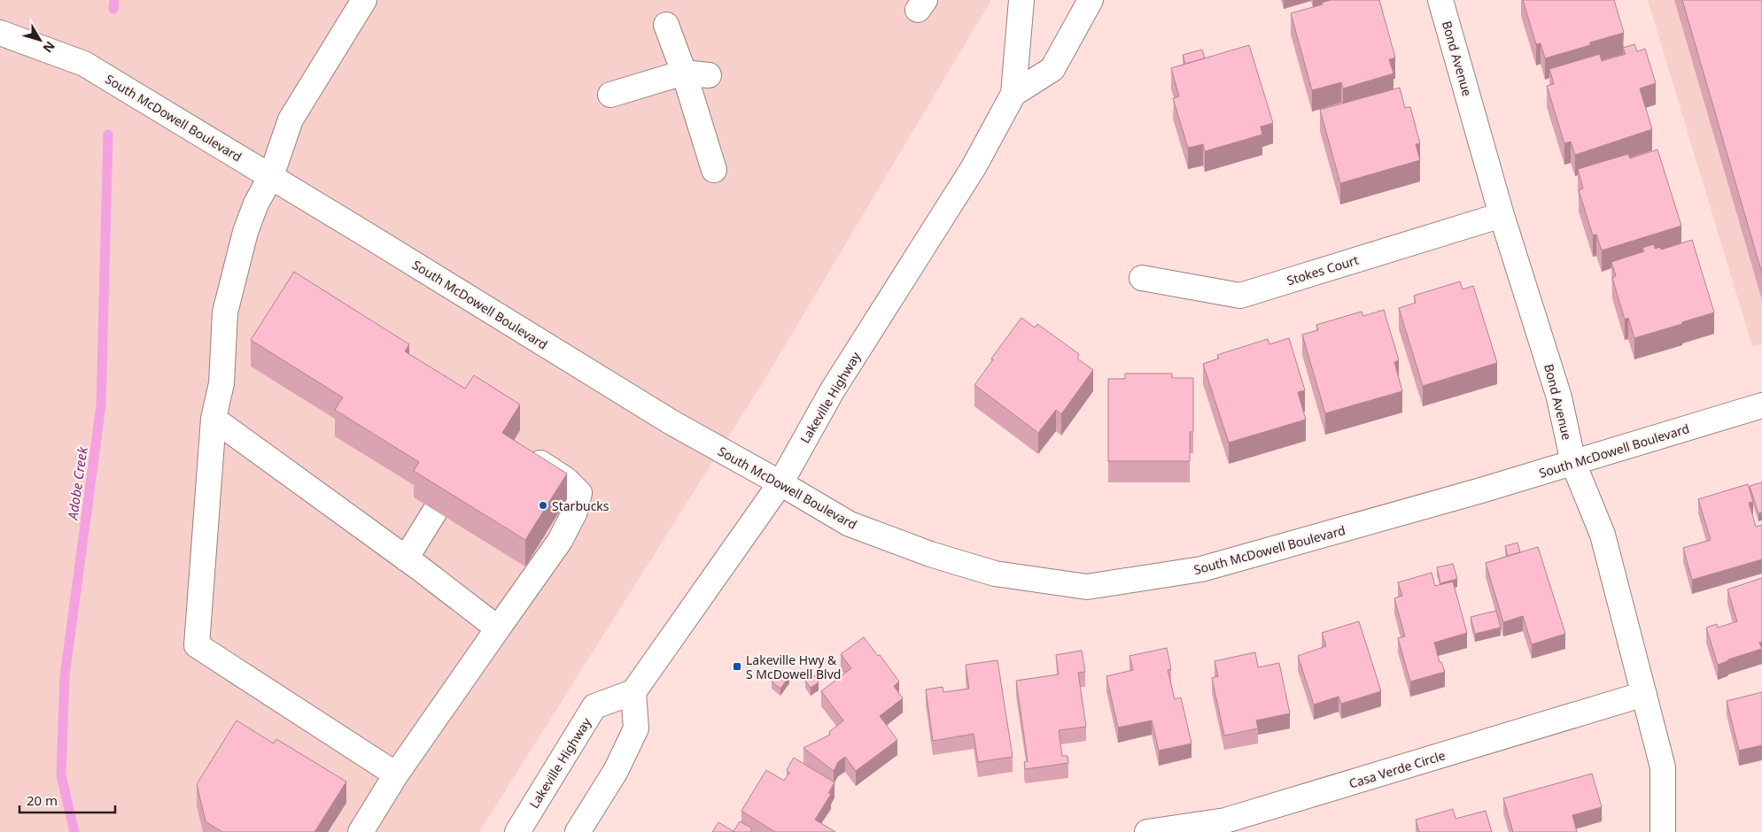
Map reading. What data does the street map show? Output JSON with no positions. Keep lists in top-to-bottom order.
{
  "streets": {
    "street": [
      "Bond Avenue",
      "South McDowell Boulevard",
      "Stokes Court",
      "Lakeville Highway",
      "Casa Verde Circle"
    ]
  },
  "crossings": [
    ["Bond Avenue", "South McDowell Boulevard"],
    ["Bond Avenue", "Stokes Court"],
    ["Bond Avenue", "Casa Verde Circle"],
    ["South McDowell Boulevard", "Lakeville Highway"]
  ],
  "water": ["Adobe Creek"],
  "places": {
    "other": ["Starbucks"],
    "transit": ["Lakeville Hwy & S McDowell Blvd"]
  },
  "scale_bar": "20 m",
  "north": "bottom right"
}
